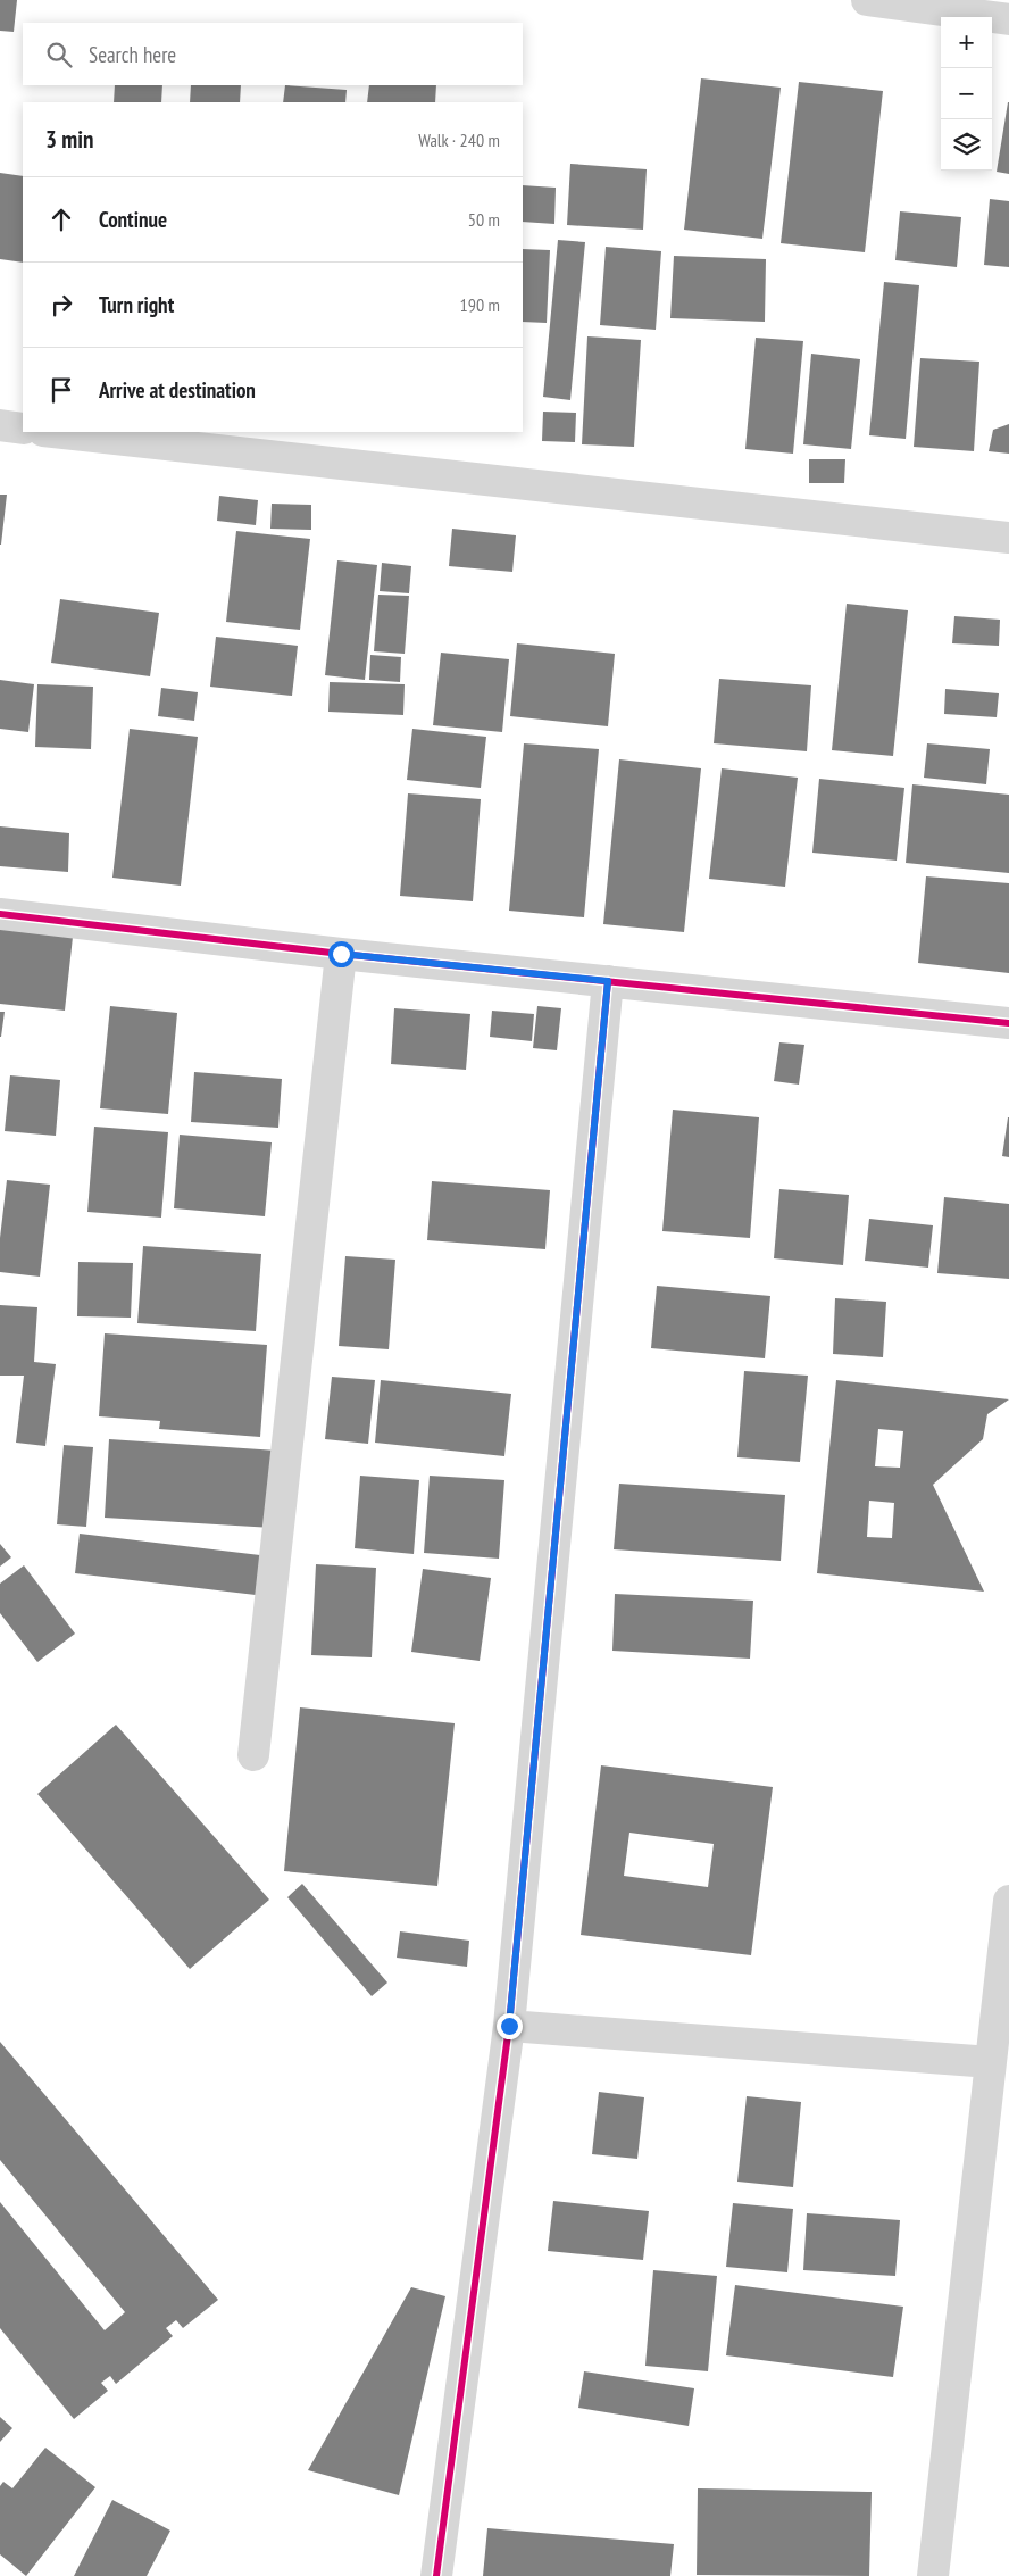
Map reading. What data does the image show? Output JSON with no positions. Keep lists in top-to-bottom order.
{
  "page": {
    "map_buttons": ["+", "−"],
    "search": "Search here",
    "heading": ["3 min", "Walk · 240 m"],
    "list": [
      ["Continue", "50 m"],
      ["Turn right", "190 m"],
      "Arrive at destination"
    ]
  }
}
